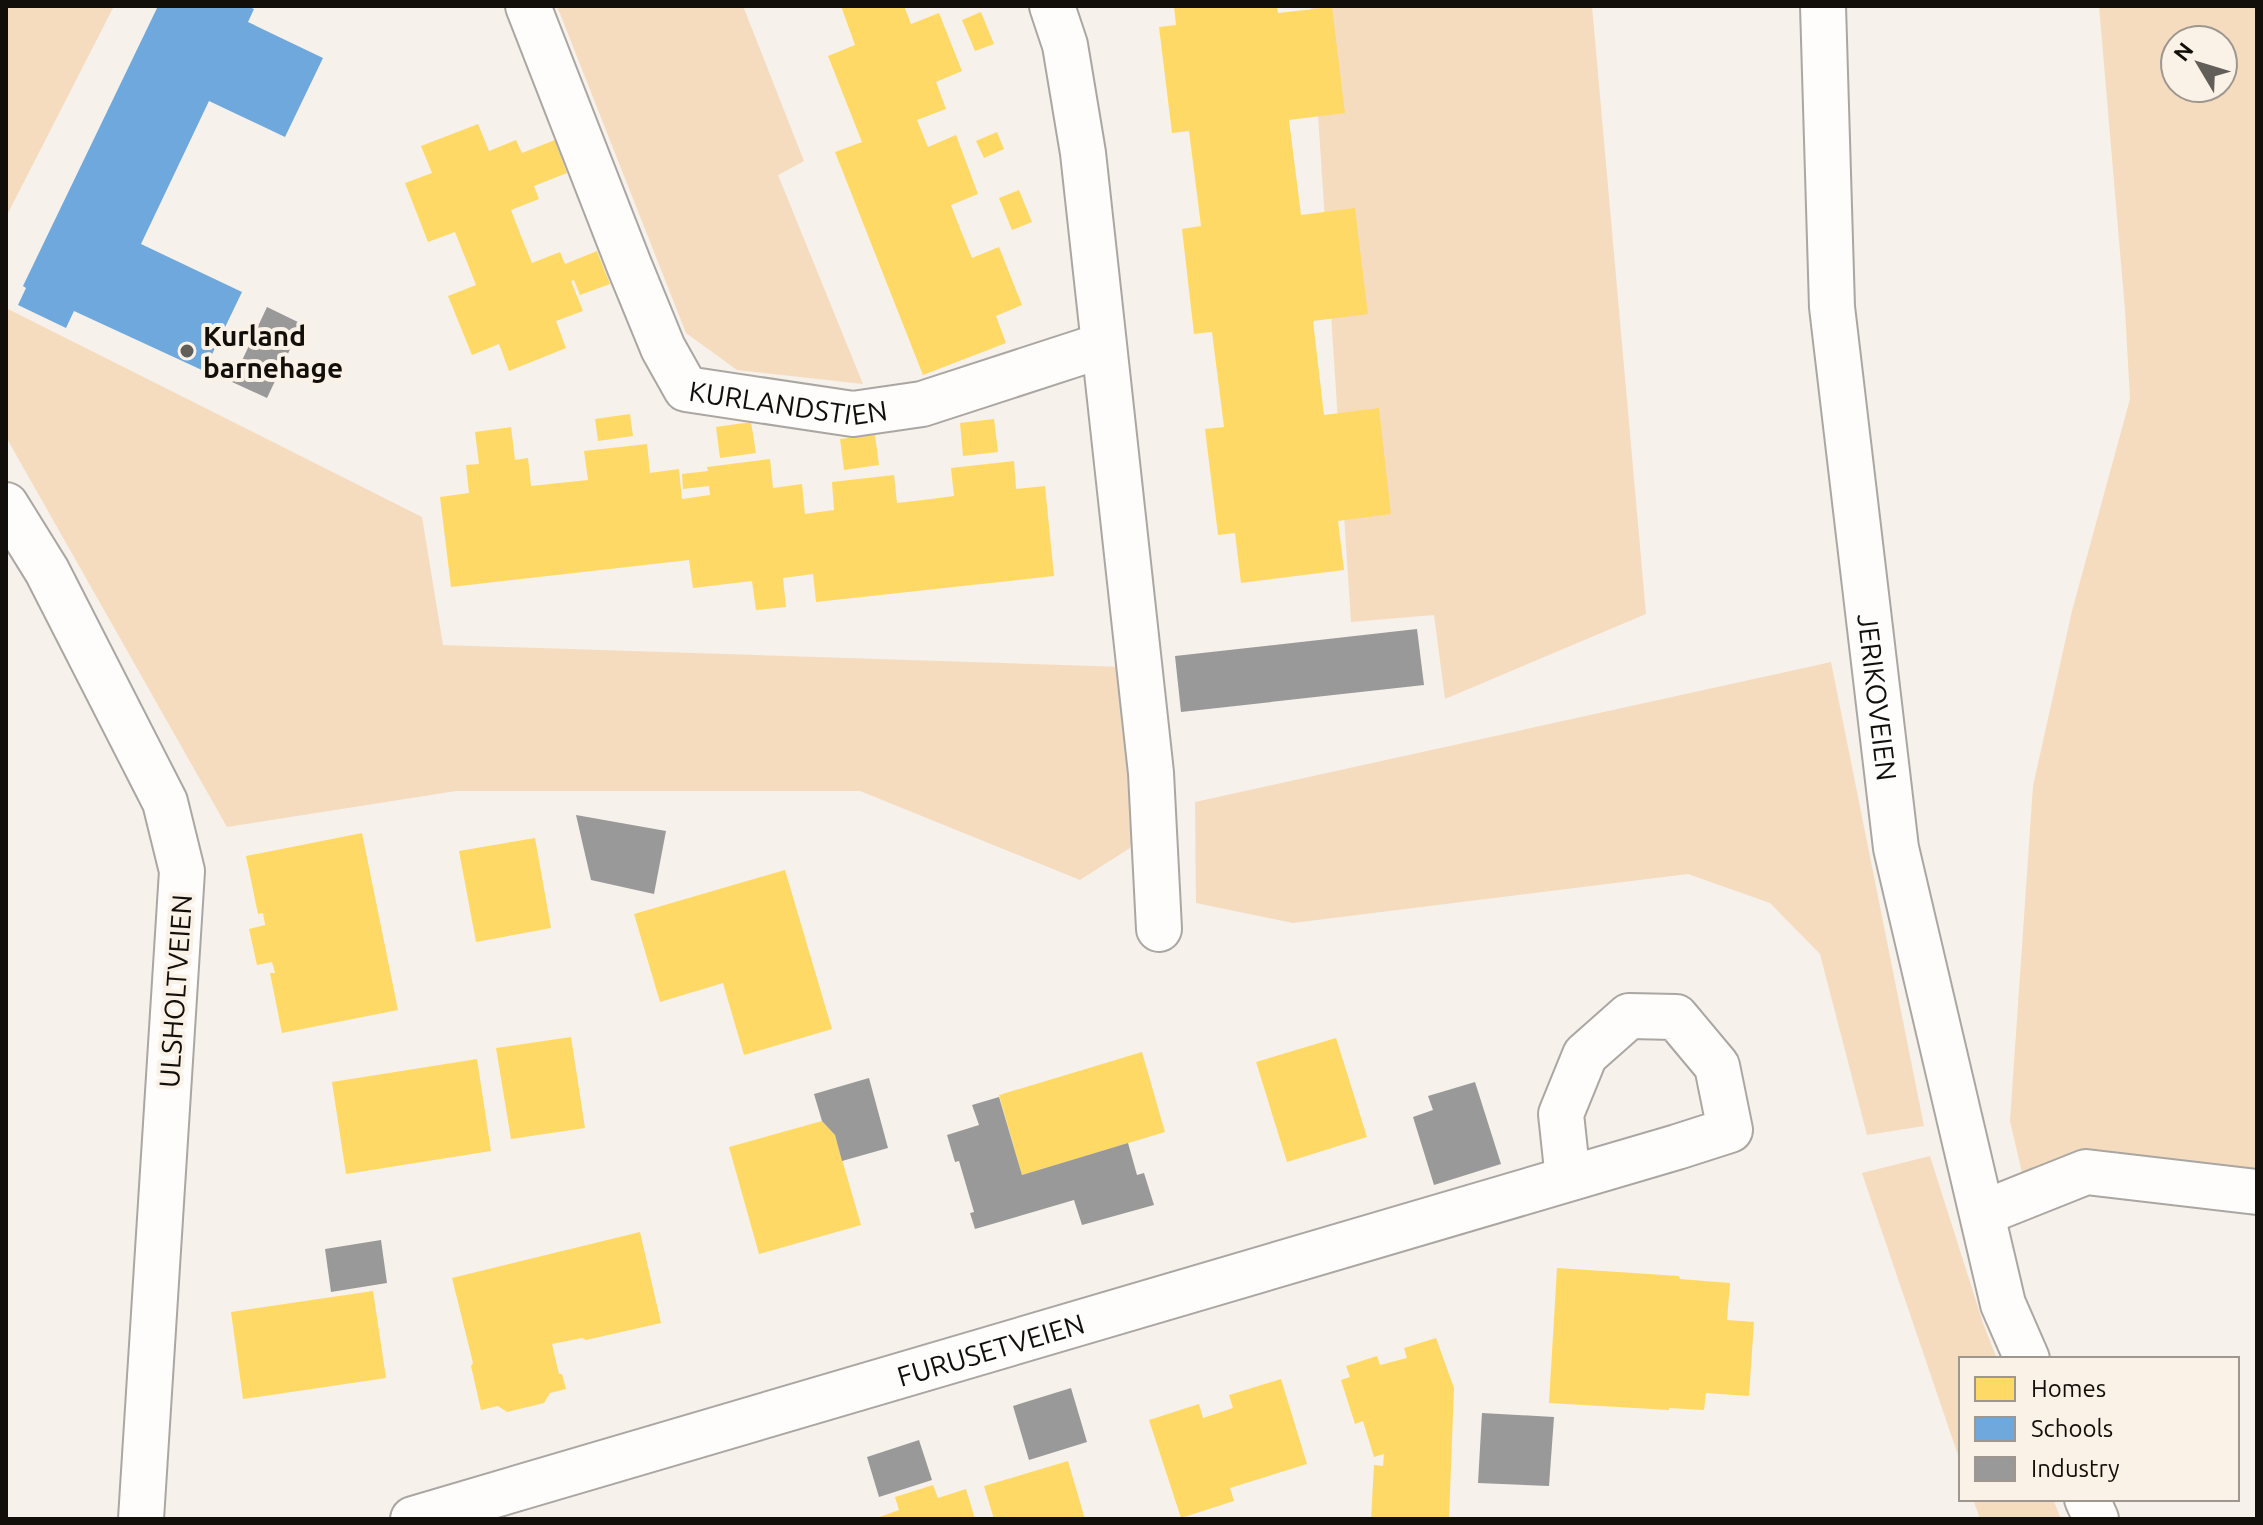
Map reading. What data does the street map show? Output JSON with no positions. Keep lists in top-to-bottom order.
{
  "streets": {
    "street": [
      "KURLANDSTIEN",
      "JERIKOVEIEN",
      "ULSHOLTVEIEN",
      "FURUSETVEIEN"
    ]
  },
  "places": ["Kurland barnehage"],
  "legend": ["Homes", "Schools", "Industry"],
  "north": "top left"
}
